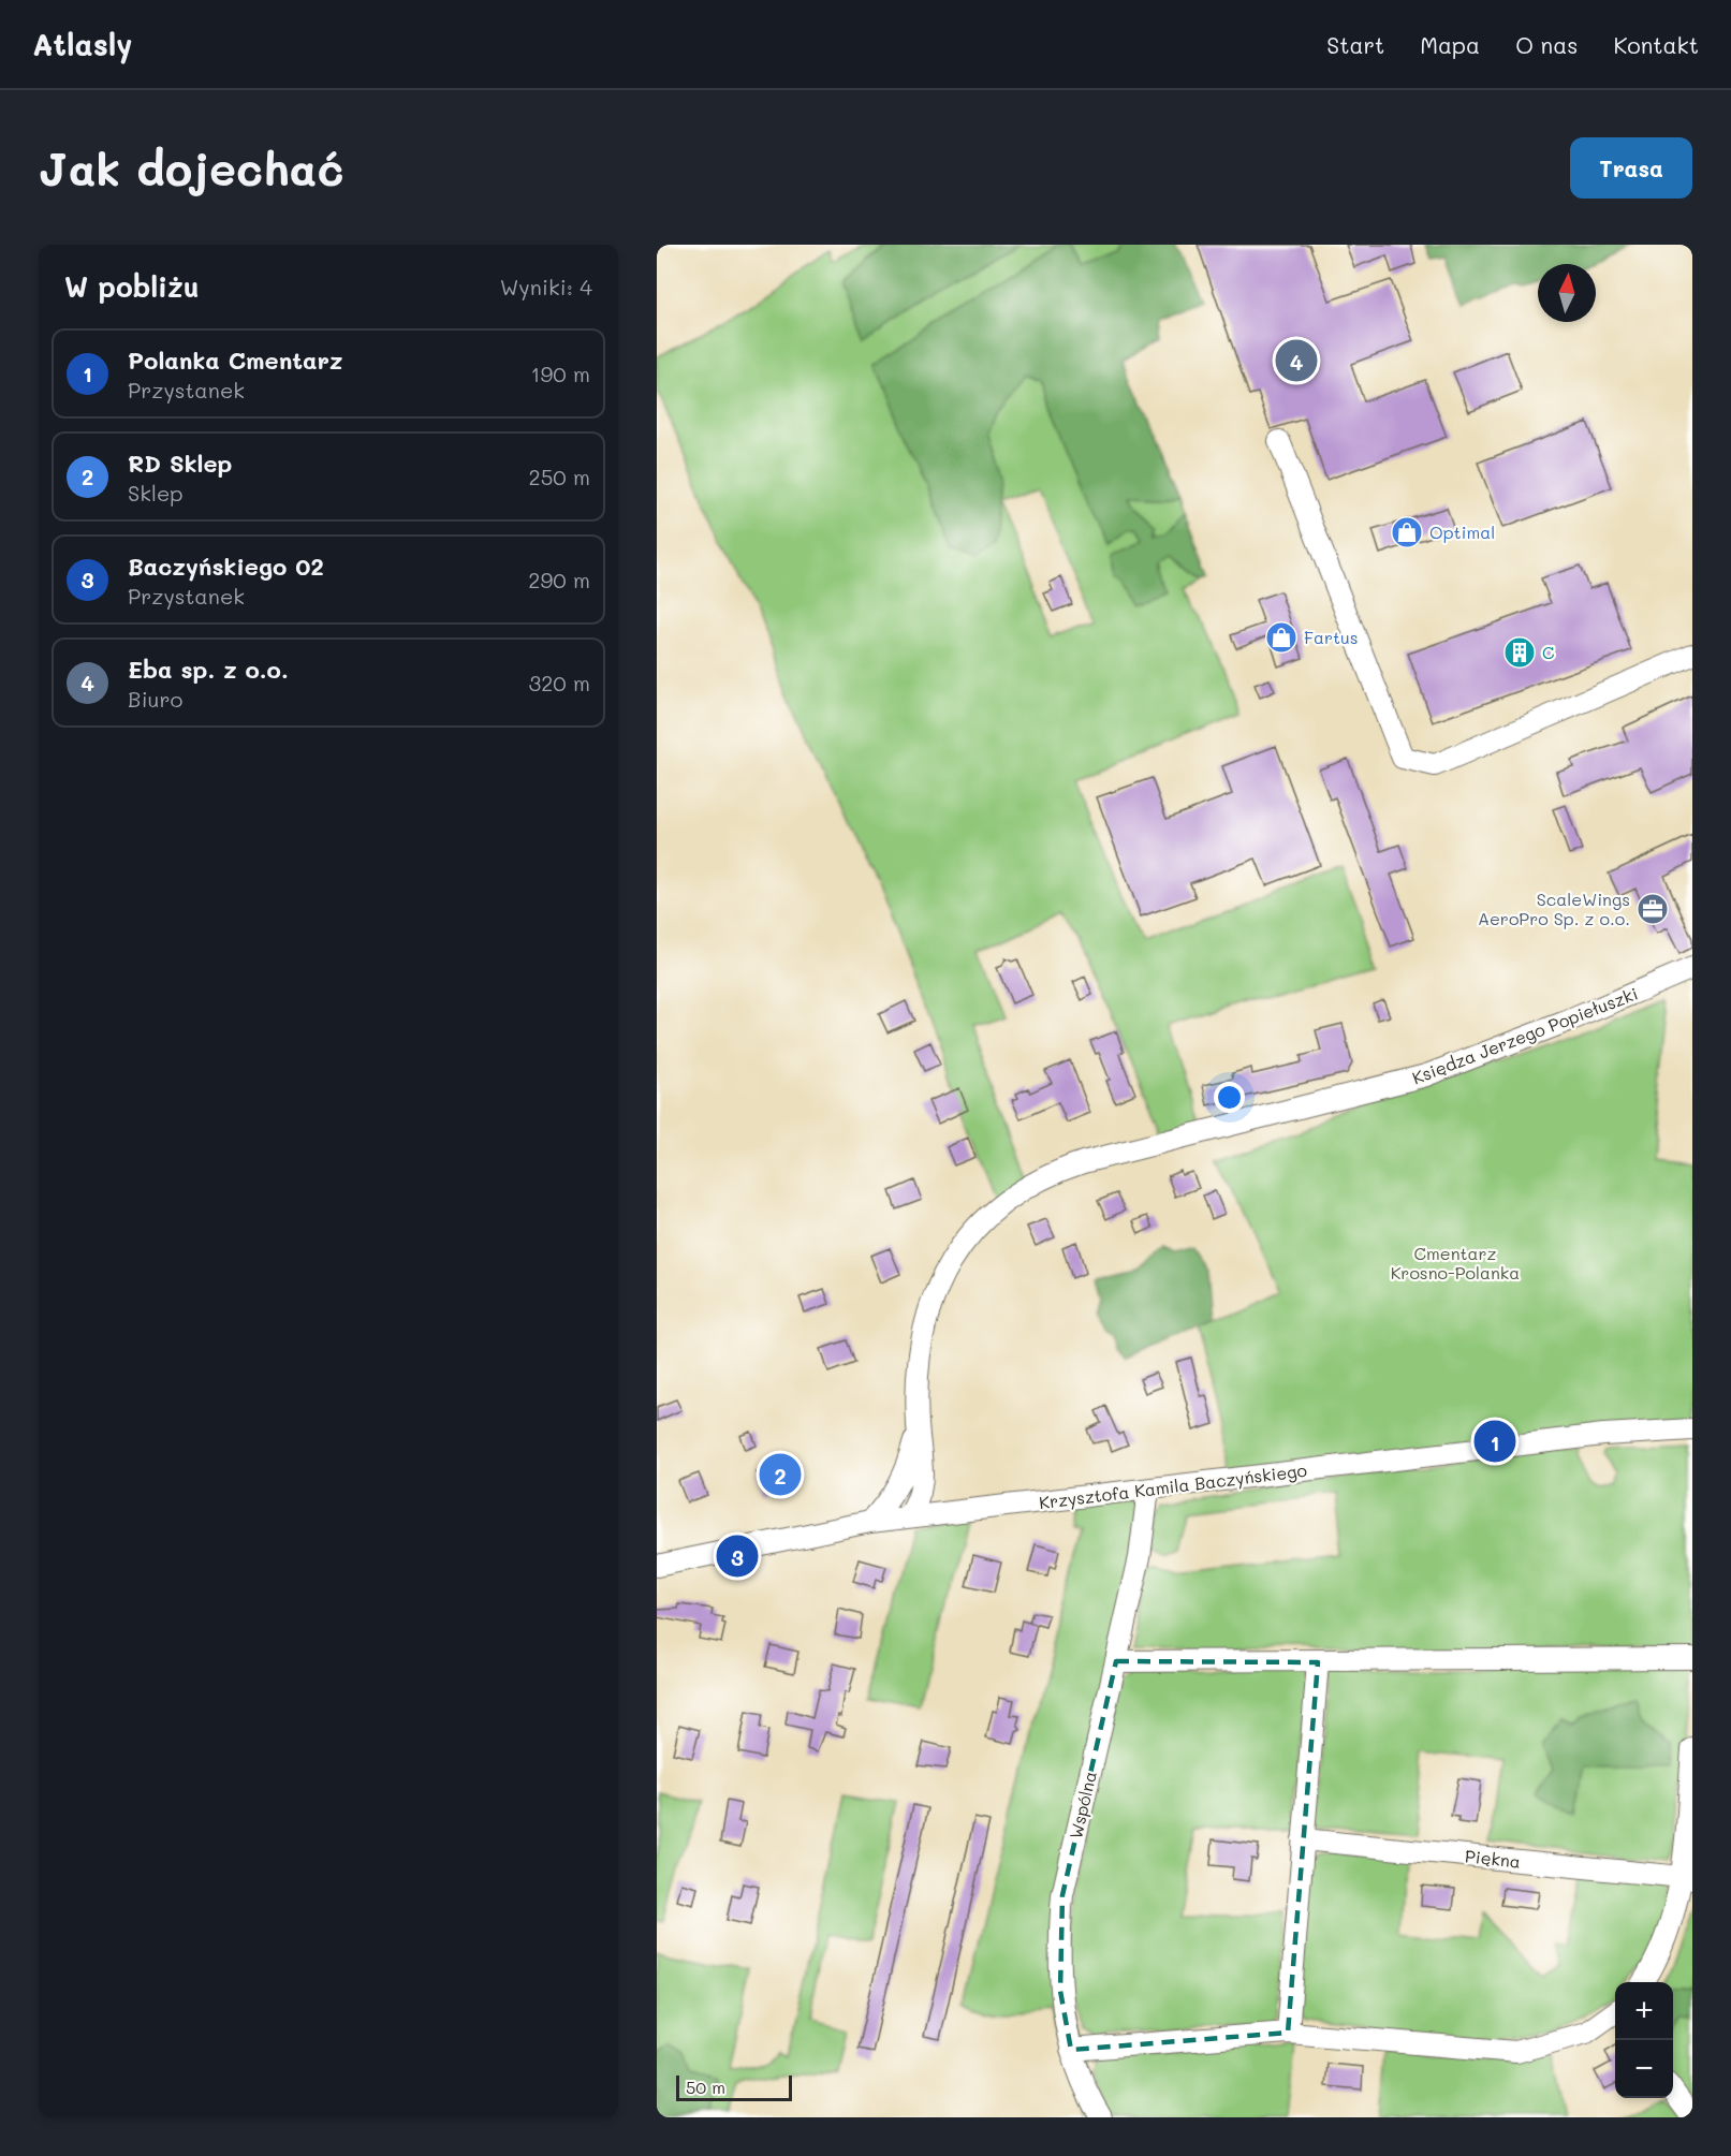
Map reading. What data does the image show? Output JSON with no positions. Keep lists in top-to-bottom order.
{
  "streets": {
    "street": [
      "Księdza Jerzego Popiełuszki",
      "Krzysztofa Kamila Baczyńskiego",
      "Wspólna",
      "Piękna"
    ]
  },
  "crossings": [
    ["Księdza Jerzego Popiełuszki", "Krzysztofa Kamila Baczyńskiego"],
    ["Krzysztofa Kamila Baczyńskiego", "Wspólna"]
  ],
  "parks": ["Cmentarz Krosno-Polanka"],
  "places": {
    "shop": ["Optimal", "Fartus"],
    "building": ["C"],
    "office": ["ScaleWings AeroPro Sp. z o.o."]
  },
  "scale_bar": "50 m",
  "north": "top",
  "page": {
    "header": "Atlasly",
    "nav": [
      "Start",
      "Mapa",
      "O nas",
      "Kontakt"
    ],
    "buttons": "Trasa",
    "title": "Jak dojechać",
    "heading": ["W pobliżu", "Wyniki: 4"],
    "list": [
      {
        "mark": "1",
        "name": "Polanka Cmentarz",
        "note": "Przystanek",
        "value": "190 m"
      },
      {
        "mark": "2",
        "name": "RD Sklep",
        "note": "Sklep",
        "value": "250 m"
      },
      {
        "mark": "3",
        "name": "Baczyńskiego 02",
        "note": "Przystanek",
        "value": "290 m"
      },
      {
        "mark": "4",
        "name": "Eba sp. z o.o.",
        "note": "Biuro",
        "value": "320 m"
      }
    ],
    "pins": [
      "4",
      "1",
      "2",
      "3"
    ],
    "map_buttons": ["+", "−"],
    "scale": "50 m"
  }
}
